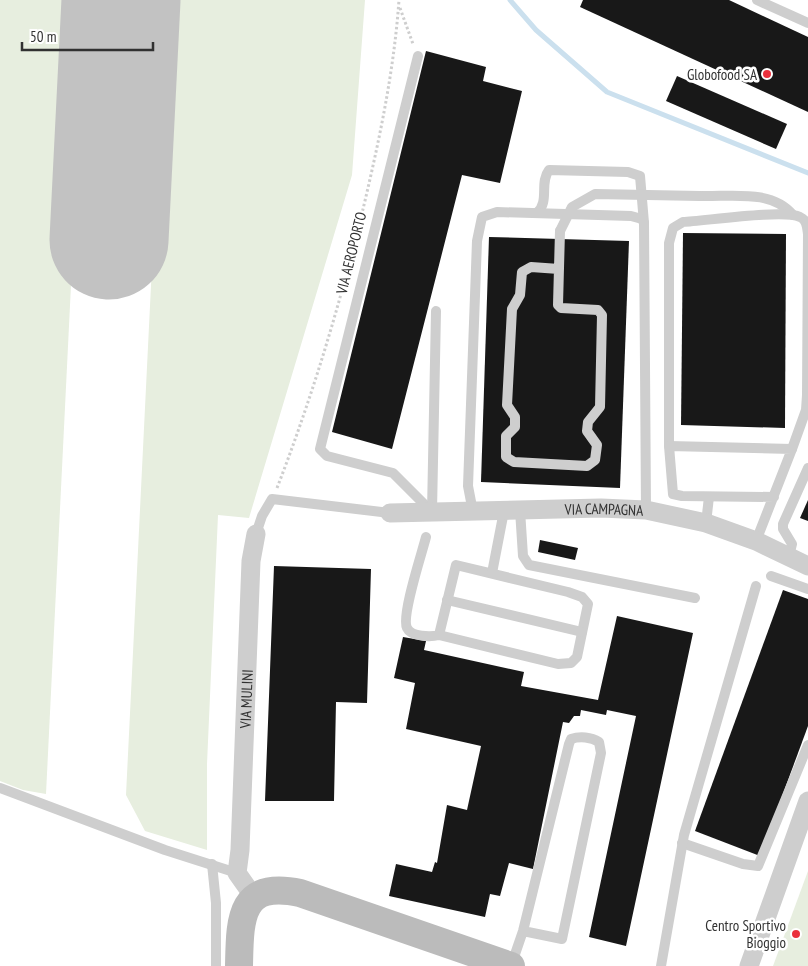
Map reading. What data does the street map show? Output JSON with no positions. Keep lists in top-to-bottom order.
{
  "streets": {
    "street": ["VIA CAMPAGNA", "VIA MULINI"],
    "path": ["VIA AEROPORTO"]
  },
  "crossings": [
    ["VIA AEROPORTO", "VIA MULINI"]
  ],
  "places": ["Globofood SA", "Centro Sportivo Bioggio"],
  "scale_bar": "50 m"
}
